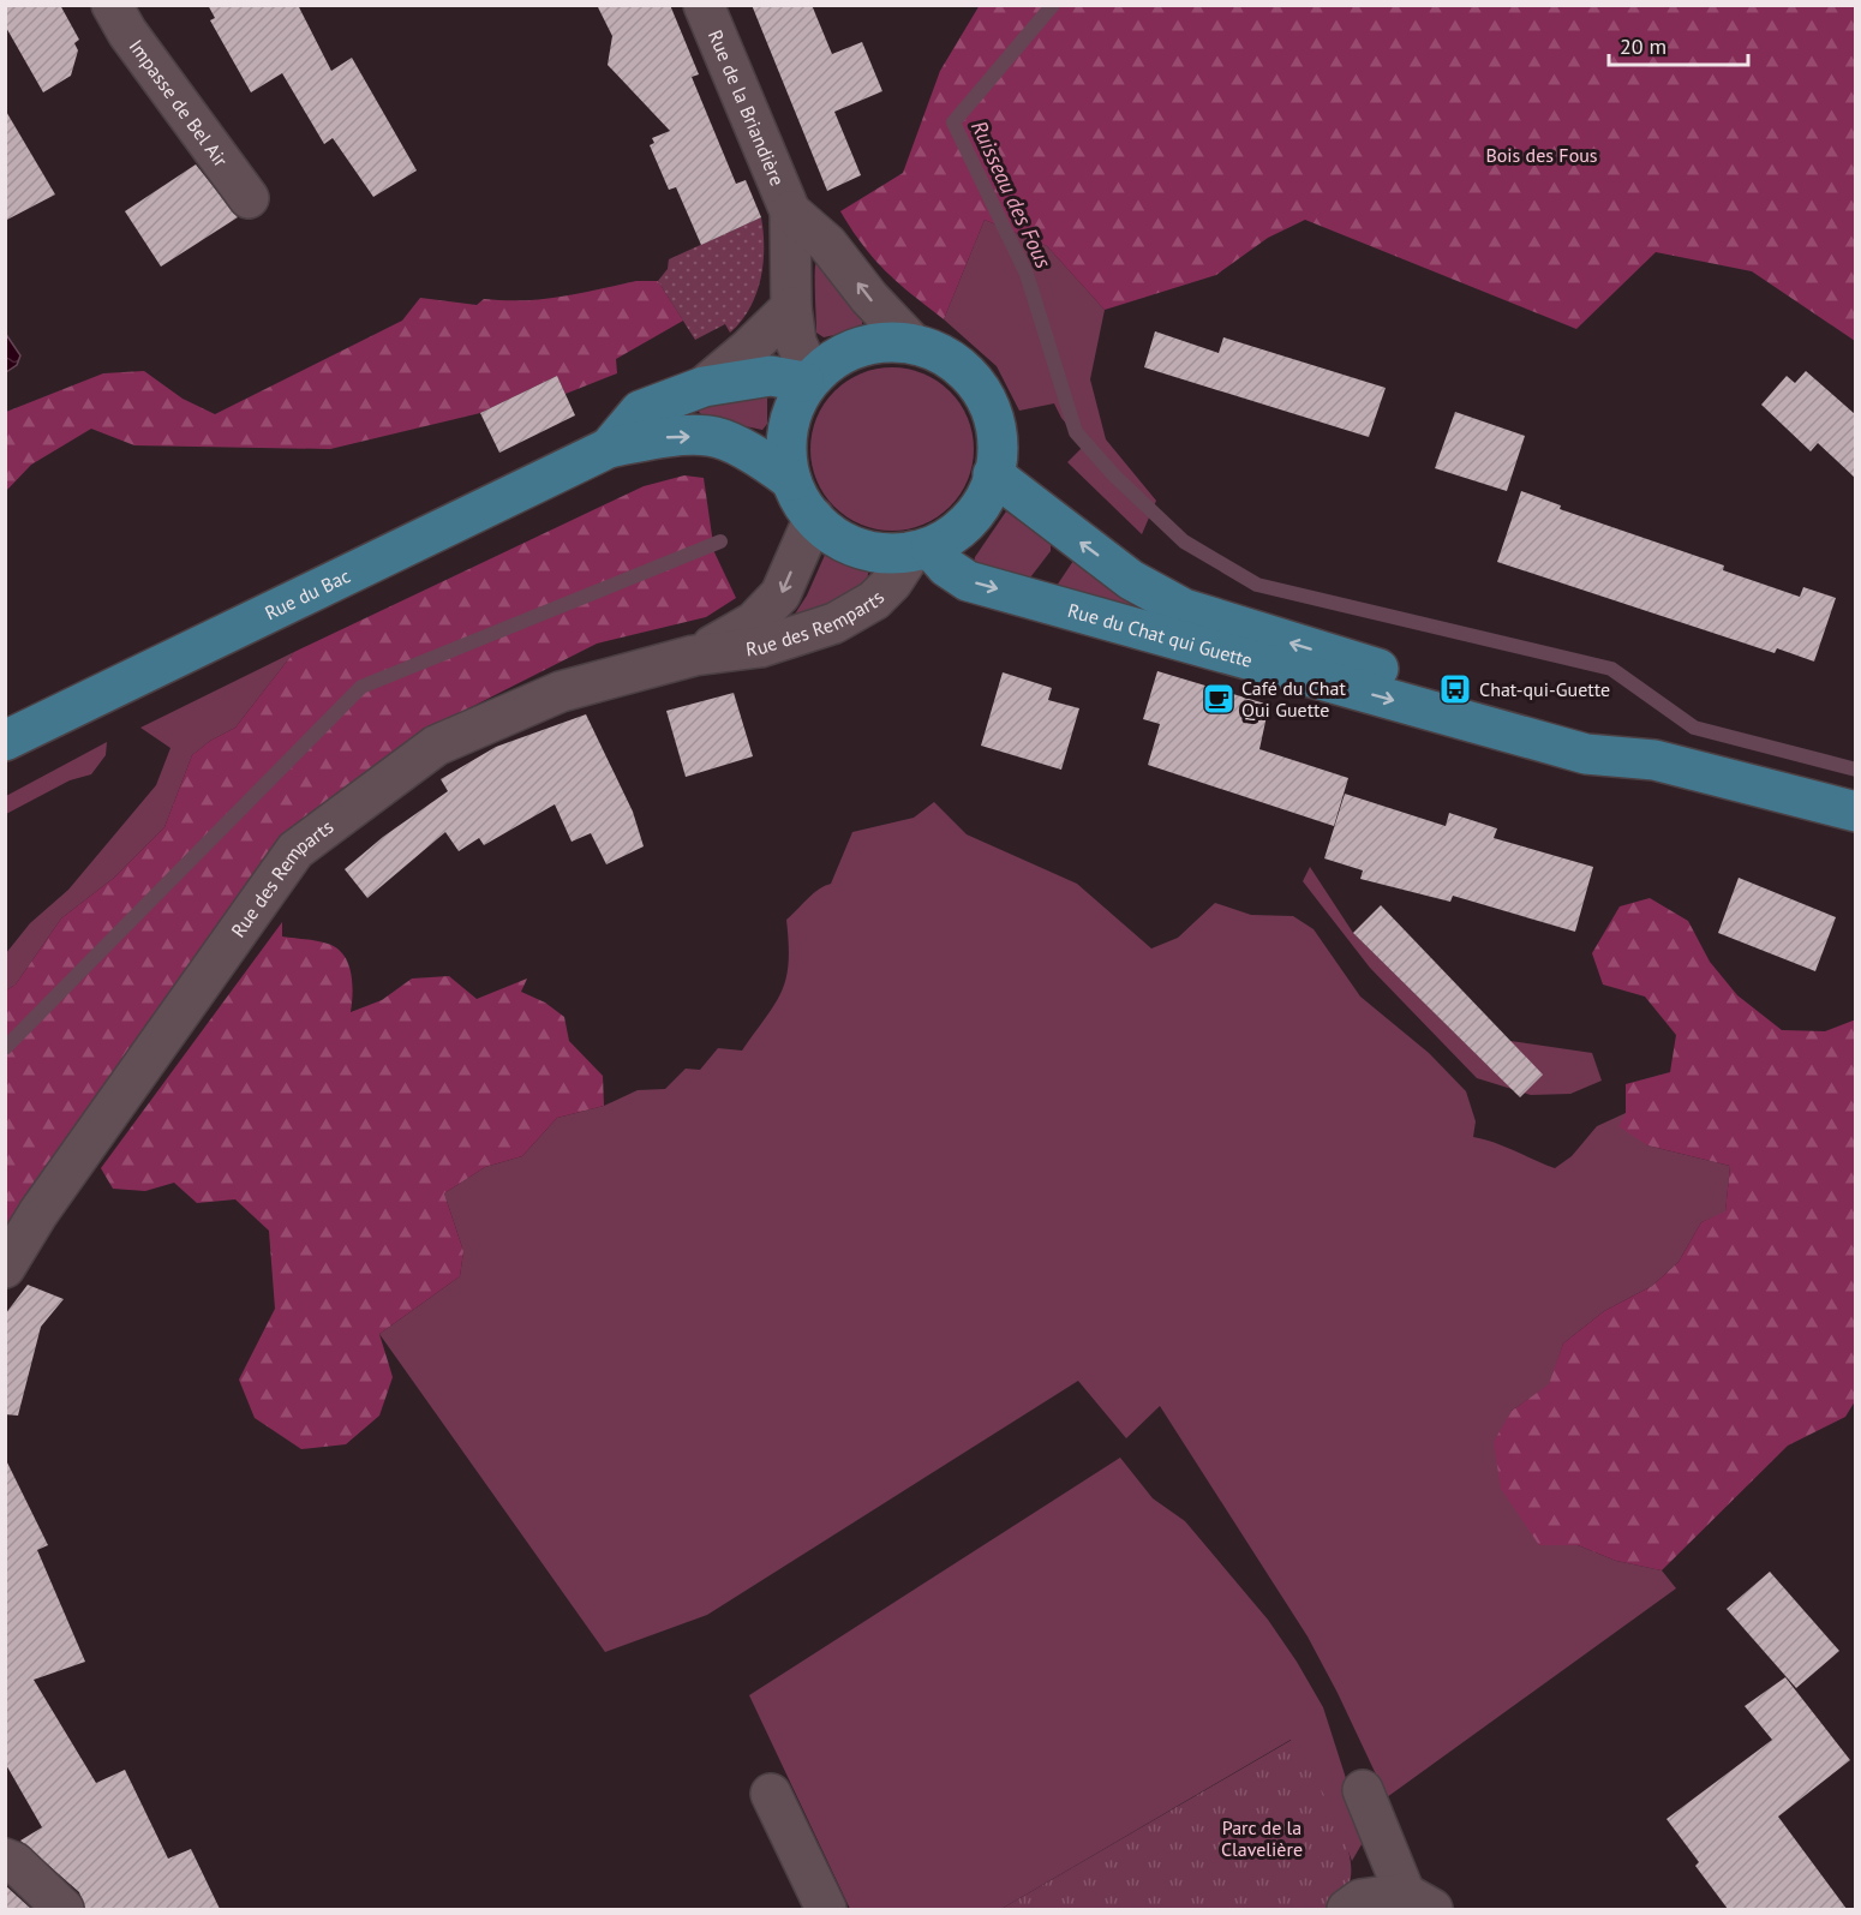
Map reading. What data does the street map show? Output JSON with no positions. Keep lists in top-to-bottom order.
{
  "streets": {
    "main road": ["Rue du Bac", "Rue du Chat qui Guette"],
    "street": ["Impasse de Bel Air", "Rue de la Briandière", "Rue des Remparts"]
  },
  "crossings": [
    ["Rue de la Briandière", "Rue des Remparts"],
    ["Rue de la Briandière", "Rue du Chat qui Guette"],
    ["Rue des Remparts", "Rue du Chat qui Guette"]
  ],
  "water": ["Ruisseau des Fous"],
  "parks": ["Bois des Fous", "Parc de la Clavelière"],
  "places": {
    "bus stop": ["Chat-qui-Guette"],
    "cafe": ["Café du Chat Qui Guette"]
  },
  "scale_bar": "20 m"
}
